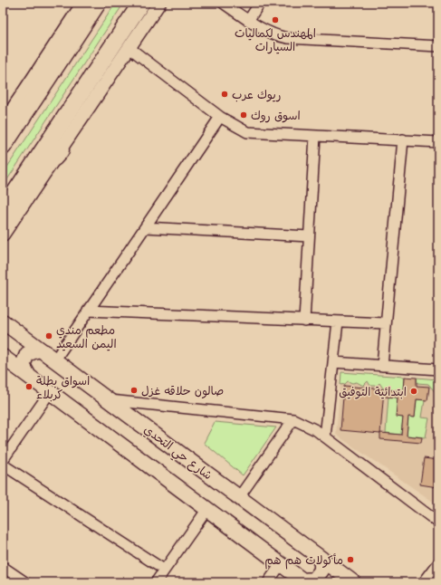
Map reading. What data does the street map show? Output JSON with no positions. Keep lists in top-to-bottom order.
{
  "streets": {
    "main road": ["شارع حي التحدي"]
  },
  "places": [
    "المهندس لكماليات السيارات",
    "ريوك عرب",
    "اسوق روك",
    "مطعم مندي اليمن السعيد",
    "اسواق بطلة كربلاء",
    "صالون حلاقه غزل",
    "ابتدائية التوفيق",
    "مأكولات هم هم"
  ]
}
